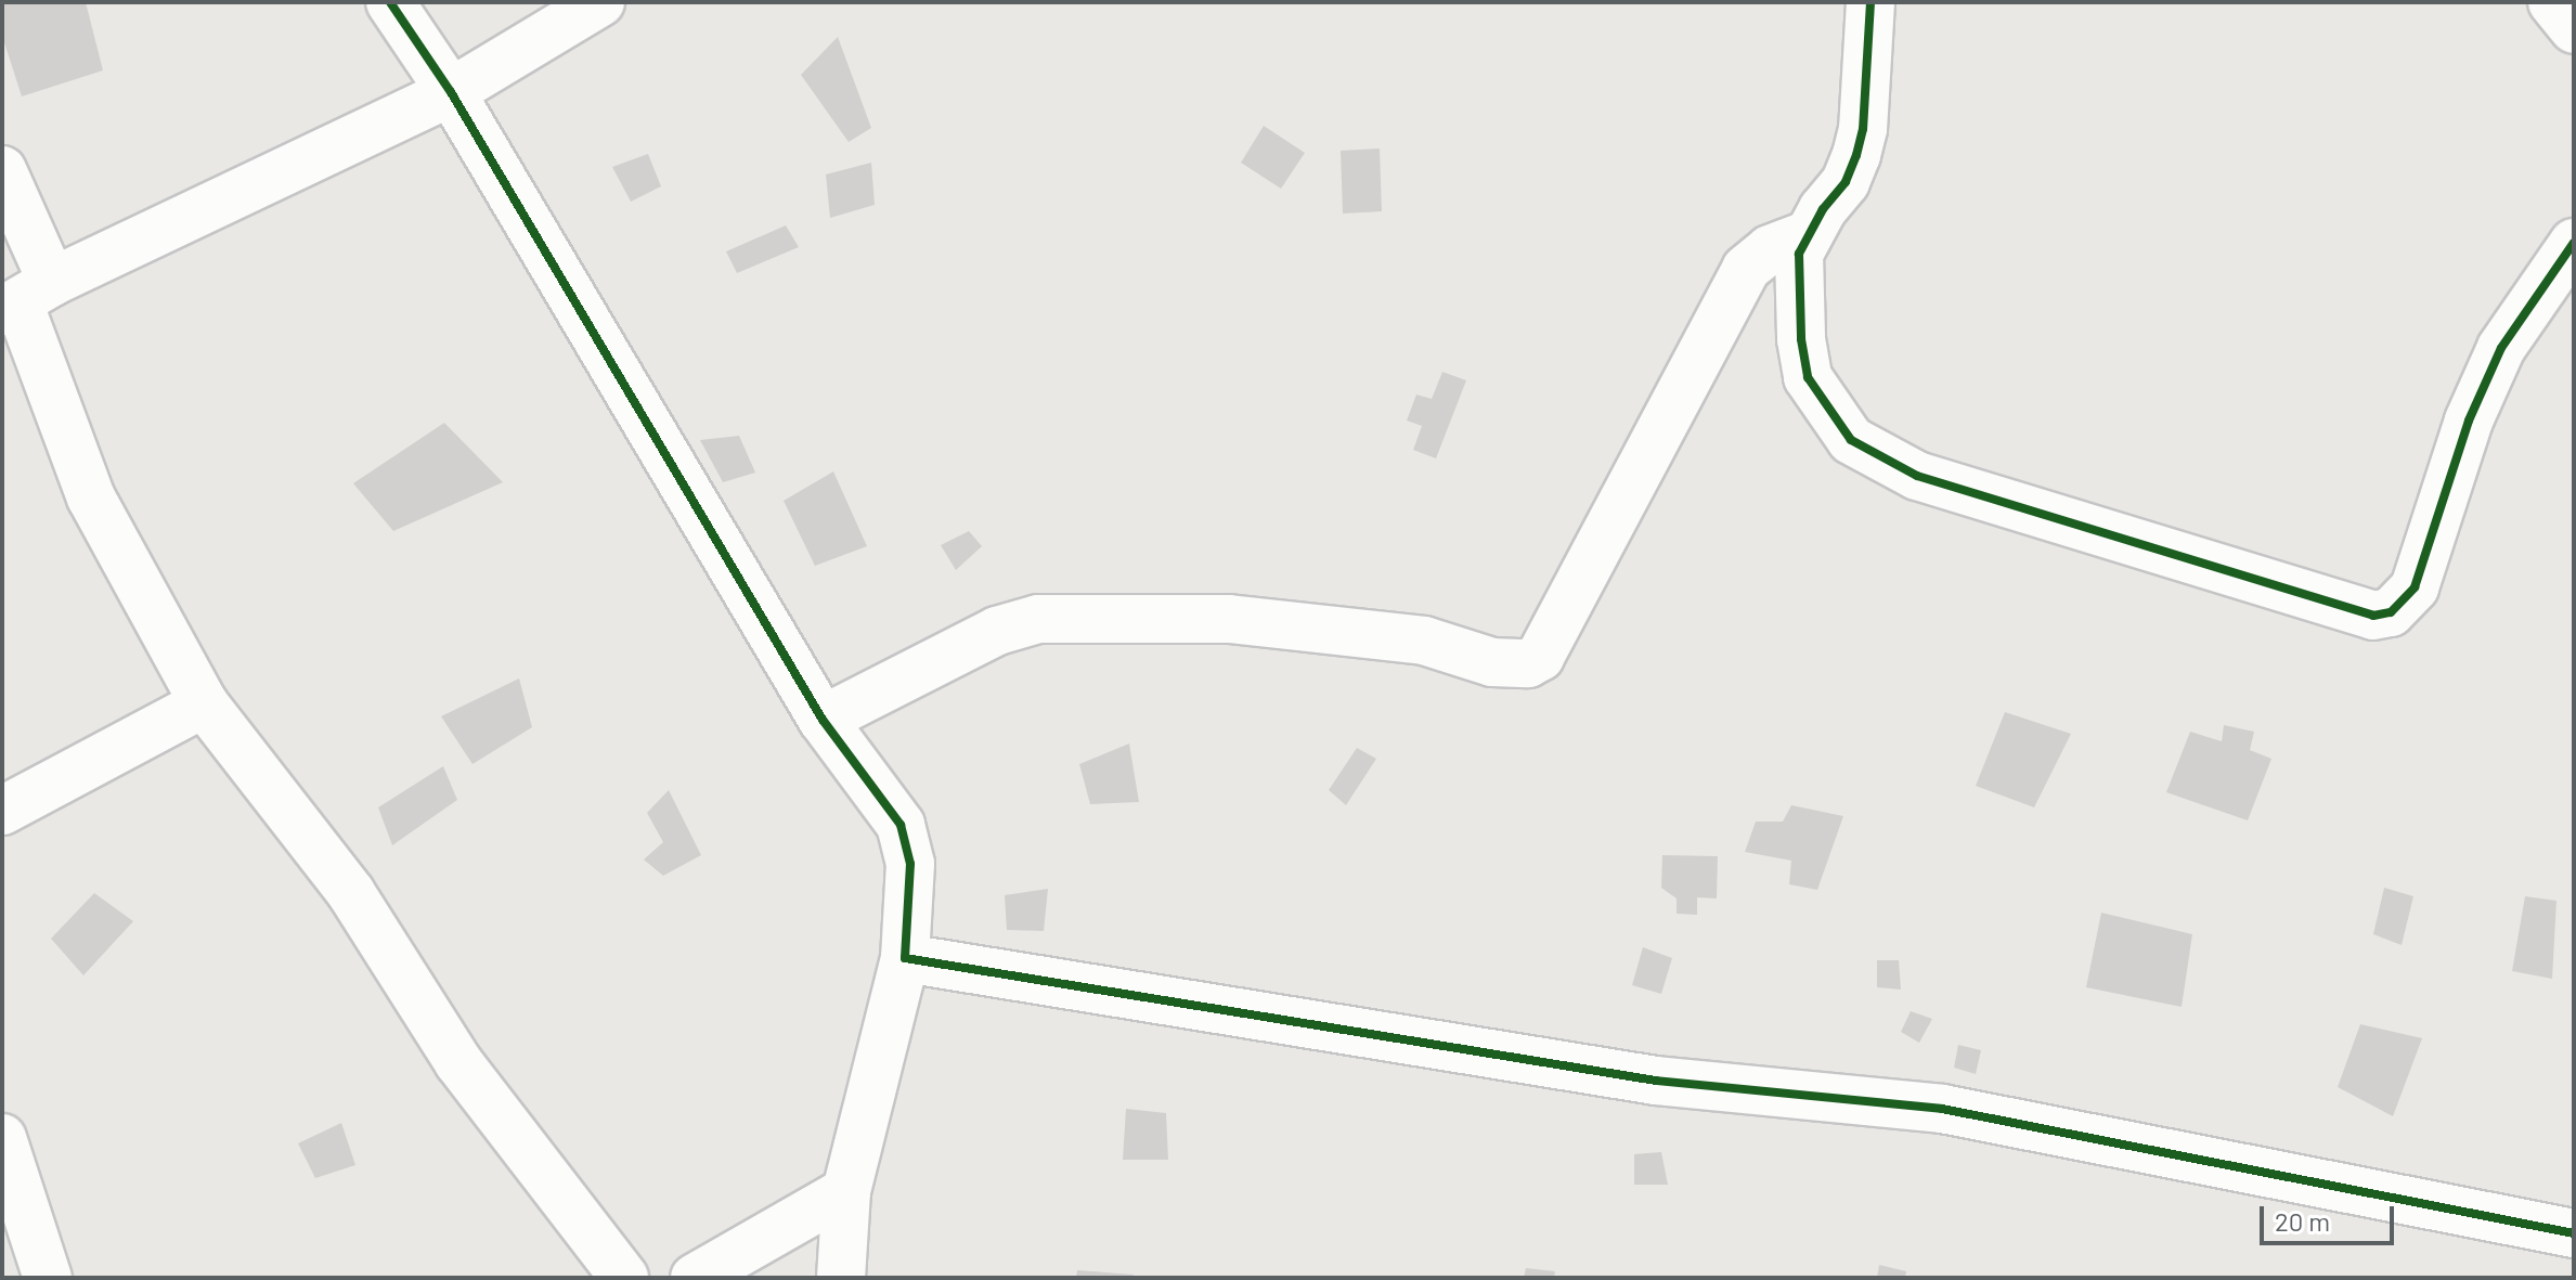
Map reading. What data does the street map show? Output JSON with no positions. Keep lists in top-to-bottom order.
{
  "scale_bar": "20 m"
}
